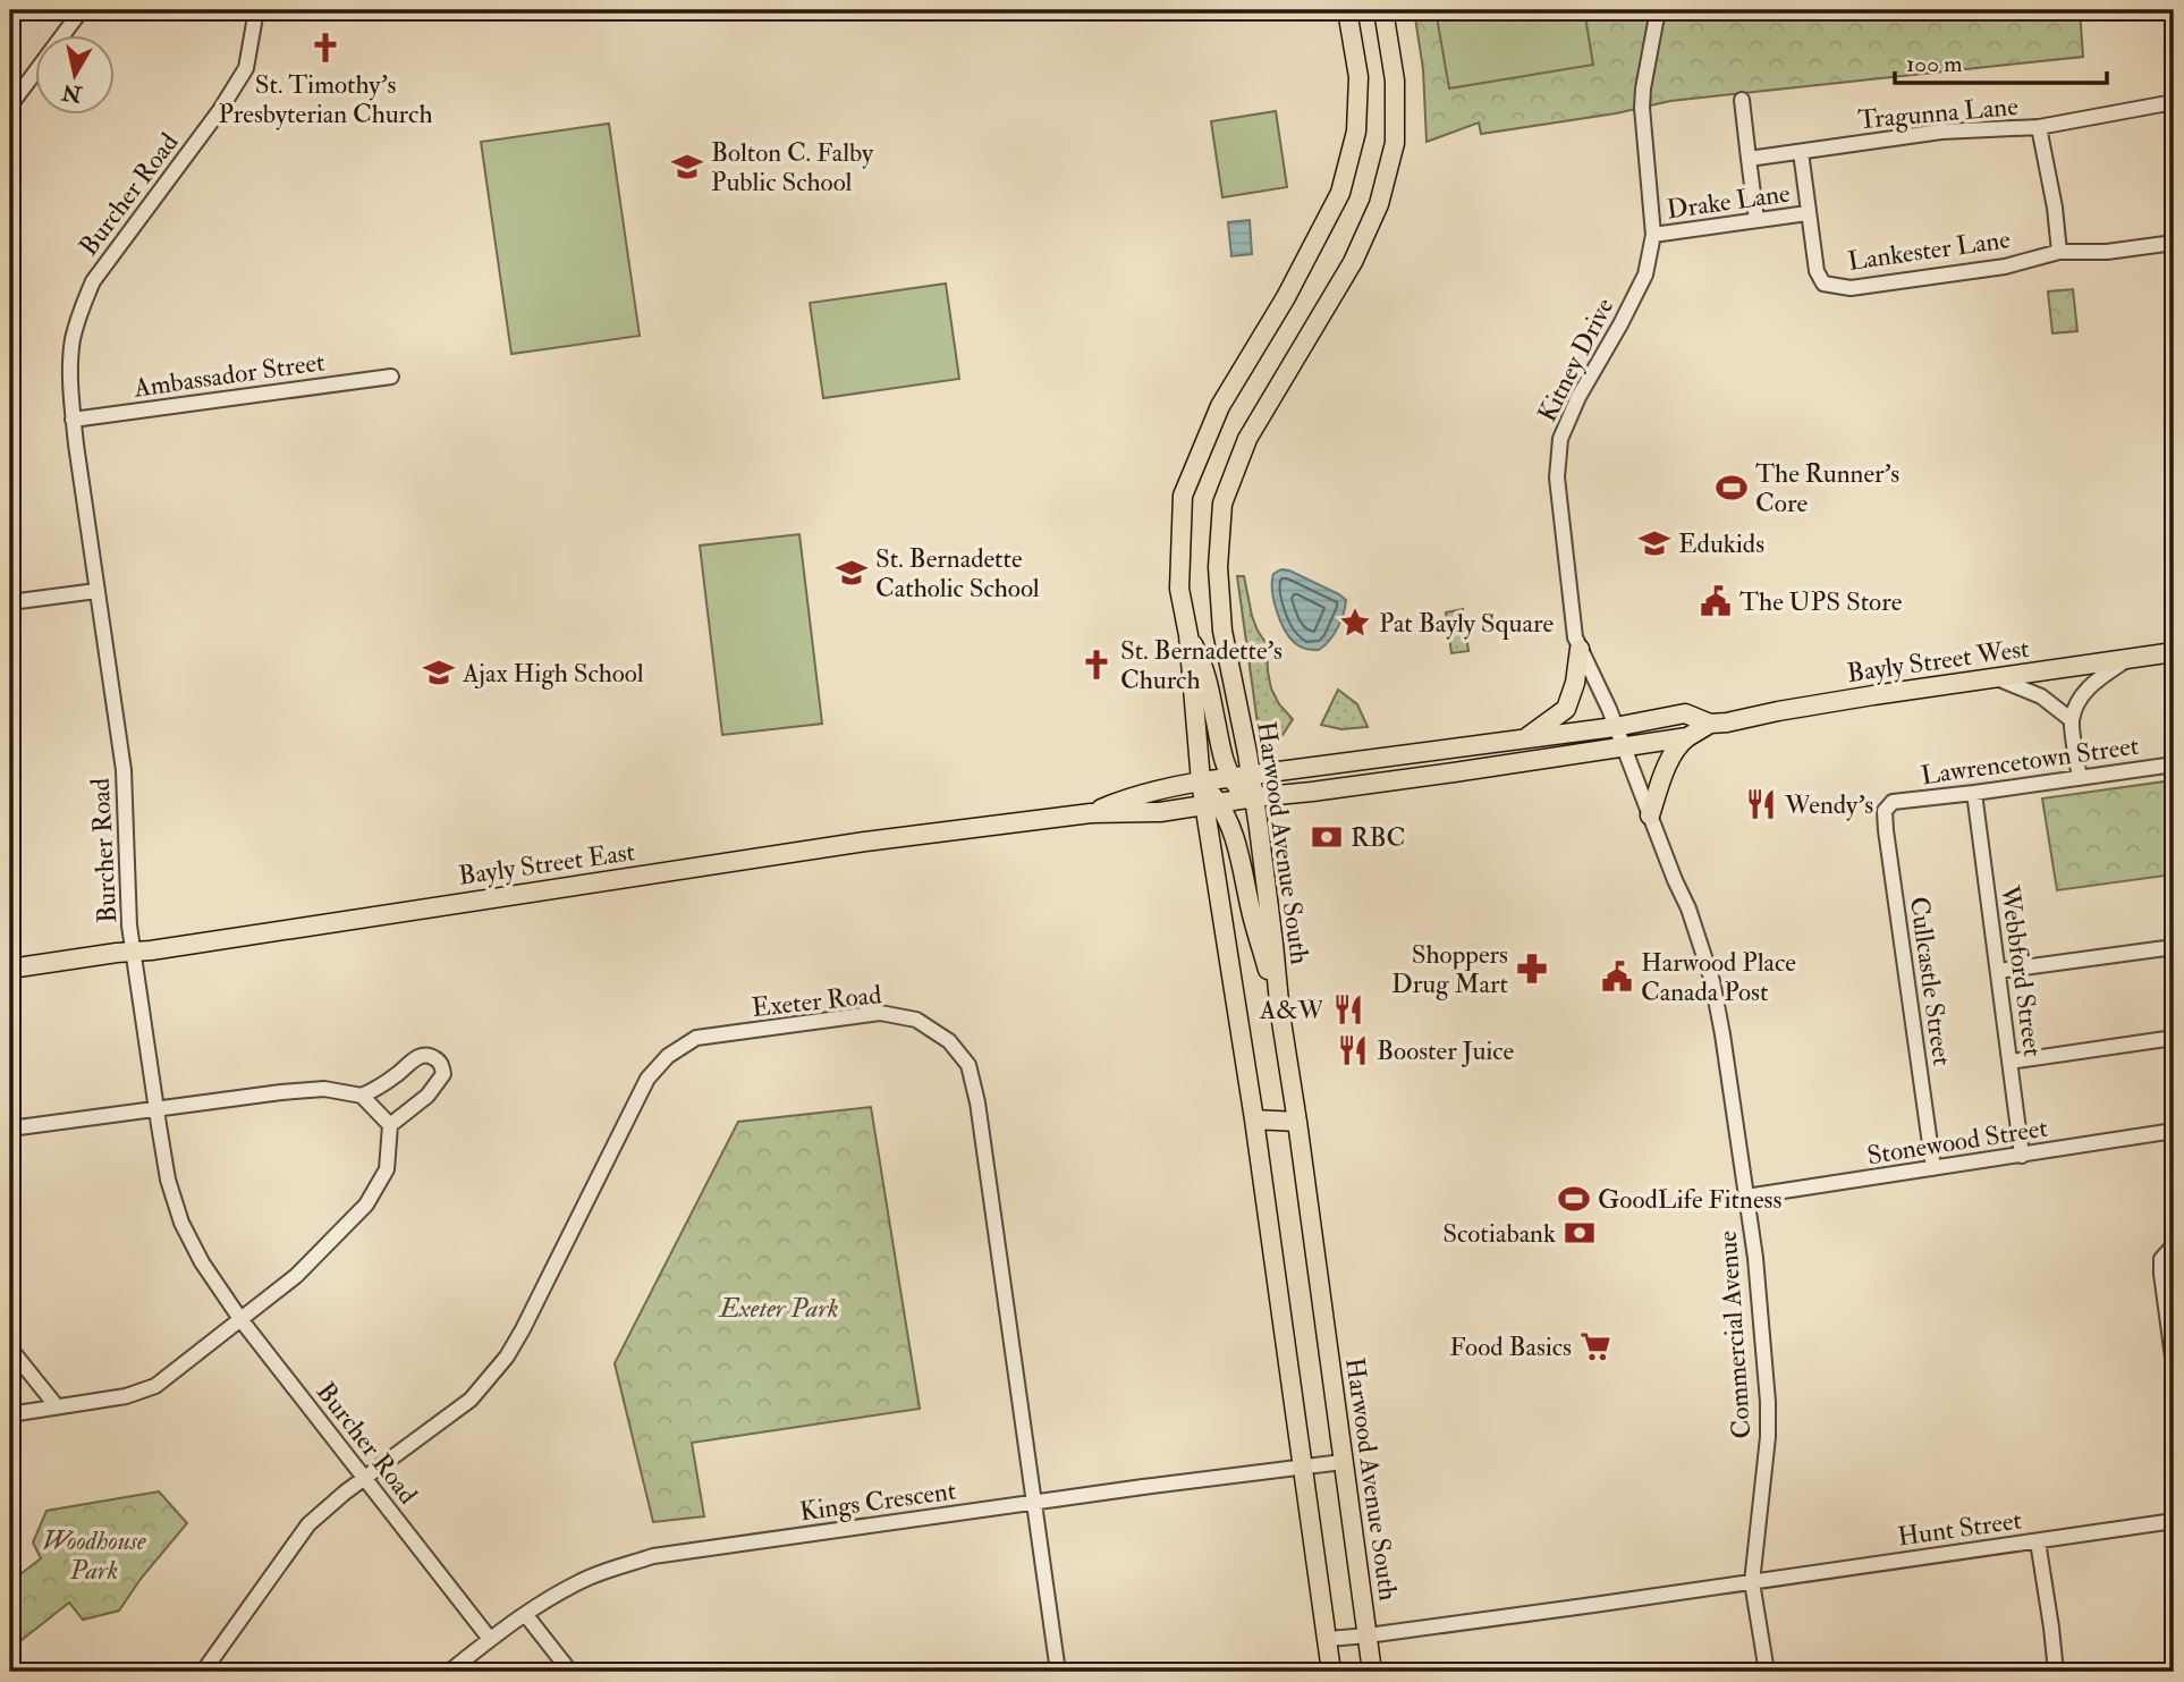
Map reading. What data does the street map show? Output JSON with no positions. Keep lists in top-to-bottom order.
{
  "streets": {
    "main road": ["Bayly Street West", "Harwood Avenue South", "Bayly Street East"],
    "street": [
      "Tragunna Lane",
      "Burcher Road",
      "Drake Lane",
      "Lankester Lane",
      "Kitney Drive",
      "Ambassador Street",
      "Lawrencetown Street",
      "Webbford Street",
      "Cullcastle Street",
      "Exeter Road",
      "Stonewood Street",
      "Commercial Avenue",
      "Kings Crescent",
      "Hunt Street"
    ]
  },
  "crossings": [
    ["Tragunna Lane", "Lankester Lane"],
    ["Burcher Road", "Ambassador Street"],
    ["Burcher Road", "Bayly Street East"],
    ["Burcher Road", "Exeter Road"],
    ["Burcher Road", "Kings Crescent"],
    ["Drake Lane", "Lankester Lane"],
    ["Drake Lane", "Kitney Drive"],
    ["Kitney Drive", "Bayly Street West"],
    ["Kitney Drive", "Commercial Avenue"],
    ["Bayly Street West", "Harwood Avenue South"],
    ["Bayly Street West", "Bayly Street East"],
    ["Bayly Street West", "Commercial Avenue"],
    ["Lawrencetown Street", "Webbford Street"],
    ["Lawrencetown Street", "Cullcastle Street"],
    ["Harwood Avenue South", "Kings Crescent"],
    ["Harwood Avenue South", "Hunt Street"],
    ["Webbford Street", "Stonewood Street"],
    ["Cullcastle Street", "Stonewood Street"],
    ["Exeter Road", "Kings Crescent"],
    ["Stonewood Street", "Commercial Avenue"],
    ["Commercial Avenue", "Hunt Street"]
  ],
  "parks": ["Exeter Park", "Woodhouse Park"],
  "places": {
    "church": ["St. Timothy's Presbyterian Church", "St. Bernadette's Church"],
    "school or university": [
      "Bolton C. Falby Public School",
      "Edukids",
      "St. Bernadette Catholic School",
      "Ajax High School"
    ],
    "sports": ["The Runner's Core", "GoodLife Fitness"],
    "public building": ["The UPS Store", "Harwood Place Canada Post"],
    "place": ["Pat Bayly Square"],
    "restaurant": ["Wendy's", "A&W", "Booster Juice"],
    "bank": ["RBC", "Scotiabank"],
    "pharmacy": ["Shoppers Drug Mart"],
    "supermarket": ["Food Basics"]
  },
  "scale_bar": "100 m",
  "north": "bottom"
}
